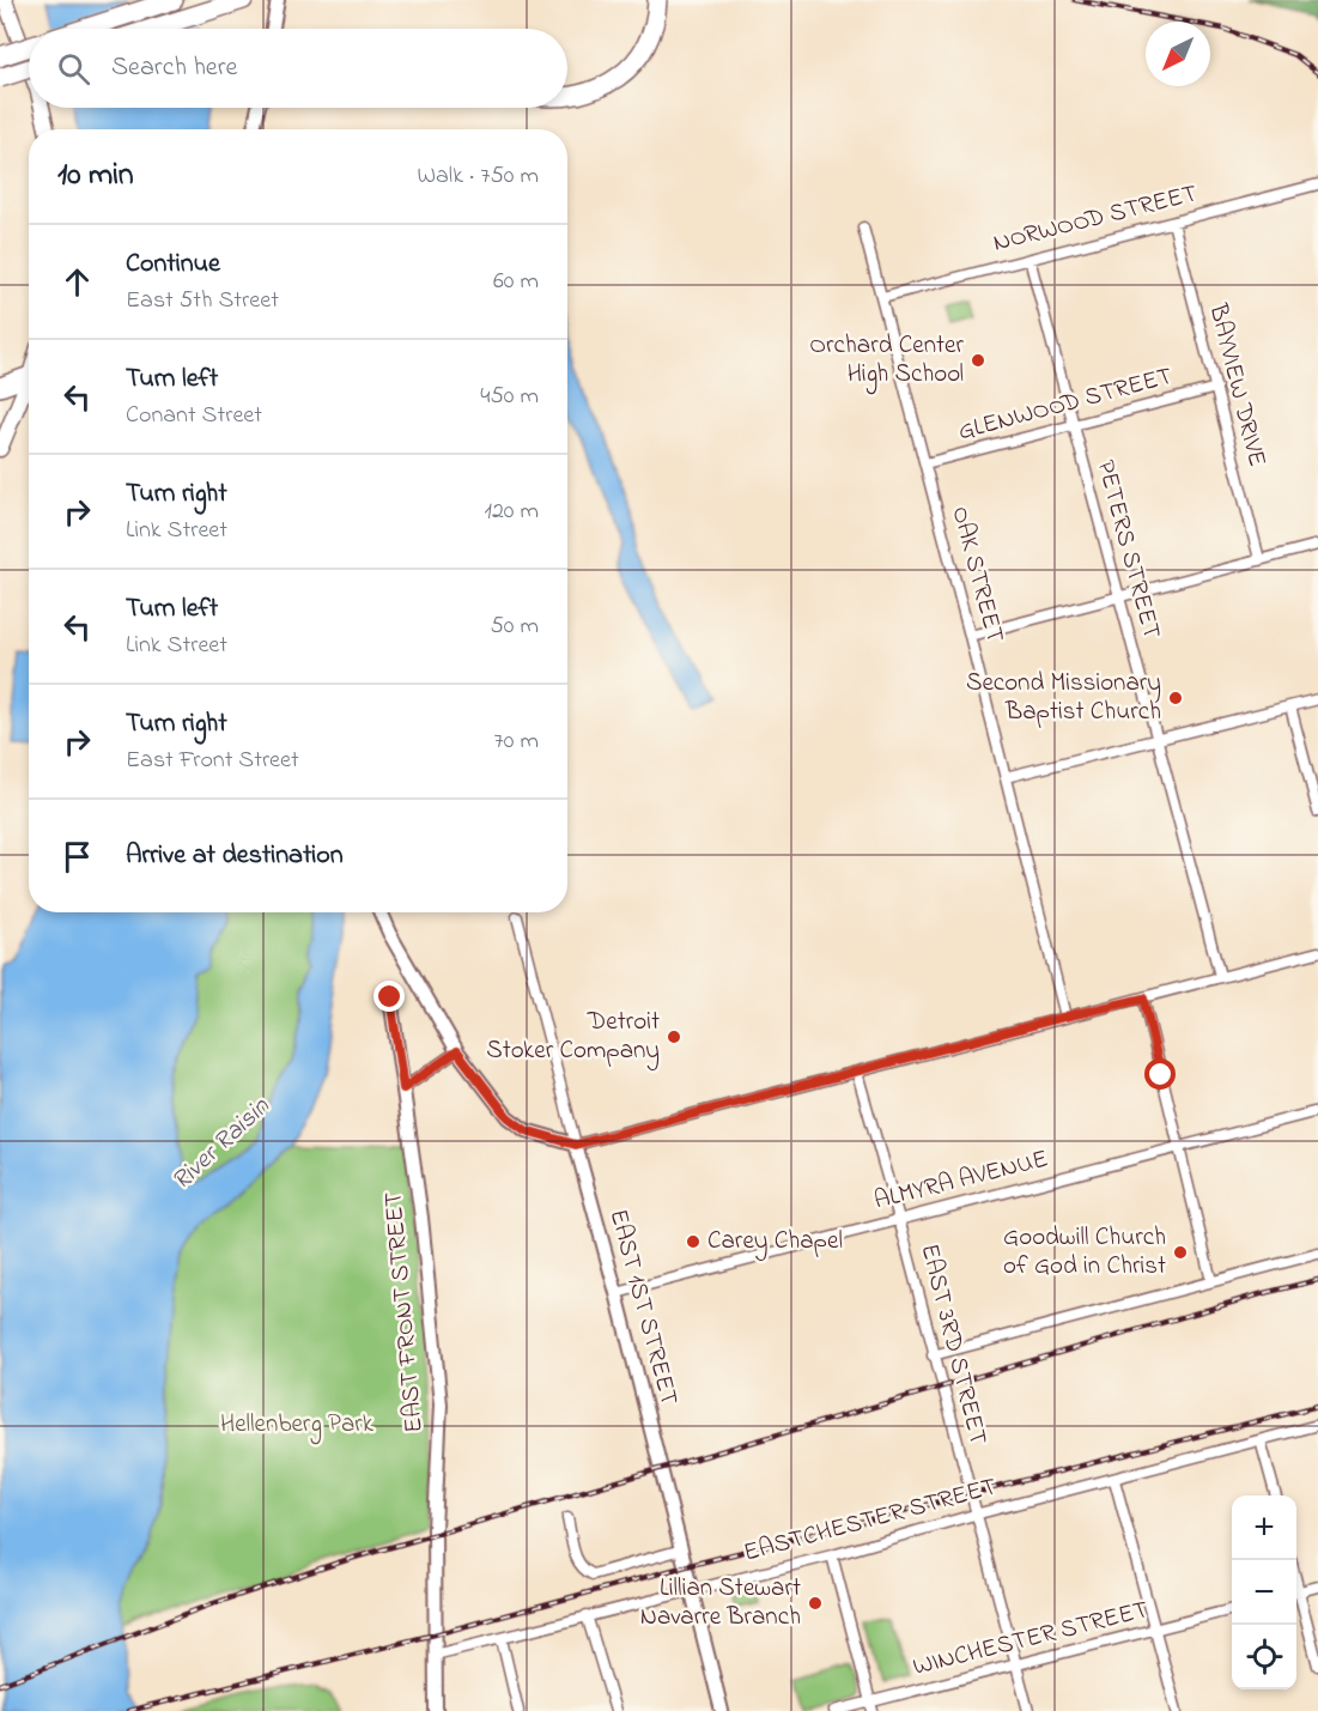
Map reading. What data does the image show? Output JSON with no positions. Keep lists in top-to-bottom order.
{
  "streets": {
    "street": [
      "NORWOOD STREET",
      "BAYVIEW DRIVE",
      "GLENWOOD STREET",
      "PETERS STREET",
      "OAK STREET",
      "ALMYRA AVENUE",
      "EAST 1ST STREET",
      "EAST FRONT STREET",
      "EAST 3RD STREET",
      "EASTCHESTER STREET",
      "WINCHESTER STREET"
    ]
  },
  "crossings": [
    ["NORWOOD STREET", "BAYVIEW DRIVE"],
    ["NORWOOD STREET", "PETERS STREET"],
    ["NORWOOD STREET", "OAK STREET"],
    ["BAYVIEW DRIVE", "GLENWOOD STREET"],
    ["GLENWOOD STREET", "PETERS STREET"],
    ["GLENWOOD STREET", "OAK STREET"],
    ["ALMYRA AVENUE", "EAST 1ST STREET"],
    ["ALMYRA AVENUE", "EAST 3RD STREET"],
    ["EAST 1ST STREET", "EASTCHESTER STREET"],
    ["EAST FRONT STREET", "EASTCHESTER STREET"],
    ["EAST 3RD STREET", "EASTCHESTER STREET"],
    ["EAST 3RD STREET", "WINCHESTER STREET"]
  ],
  "water": ["River Raisin"],
  "parks": ["Hellenberg Park"],
  "places": [
    "Orchard Center High School",
    "Second Missionary Baptist Church",
    "Detroit Stoker Company",
    "Carey Chapel",
    "Goodwill Church of God in Christ",
    "Lillian Stewart Navarre Branch"
  ],
  "north": "bottom left",
  "page": {
    "search": "Search here",
    "heading": ["10 min", "Walk · 750 m"],
    "list": [
      ["Continue", "East 5th Street", "60 m"],
      ["Turn left", "Conant Street", "450 m"],
      ["Turn right", "Link Street", "120 m"],
      ["Turn left", "Link Street", "50 m"],
      ["Turn right", "East Front Street", "70 m"],
      "Arrive at destination"
    ],
    "map_buttons": ["+", "−"]
  }
}
